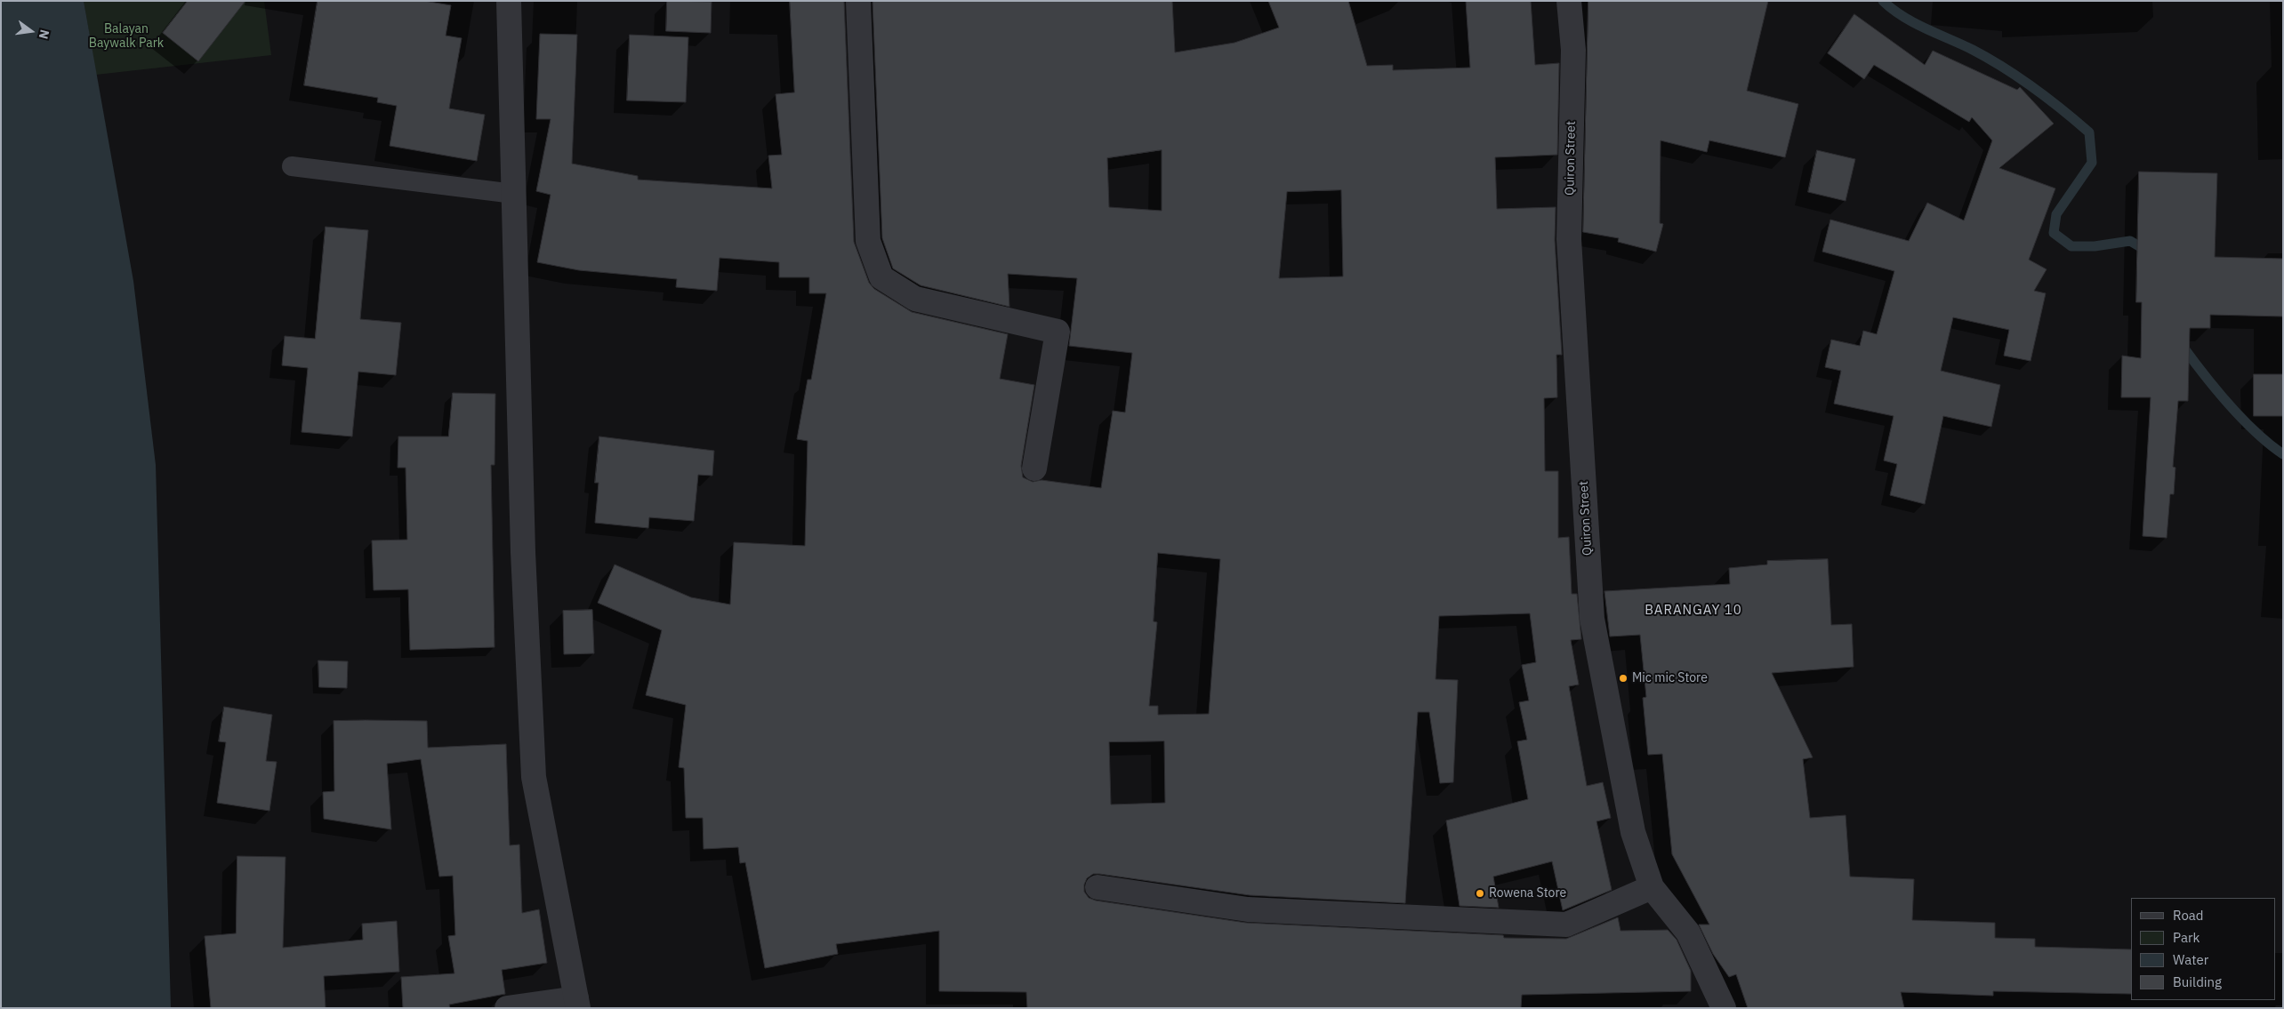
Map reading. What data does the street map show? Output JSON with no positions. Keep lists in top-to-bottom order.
{
  "streets": {
    "street": ["Quiron Street"]
  },
  "districts": ["BARANGAY 10"],
  "parks": ["Balayan Baywalk Park"],
  "places": ["Mic mic Store", "Rowena Store"],
  "legend": [
    "Road",
    "Park",
    "Water",
    "Building"
  ],
  "north": "right"
}
